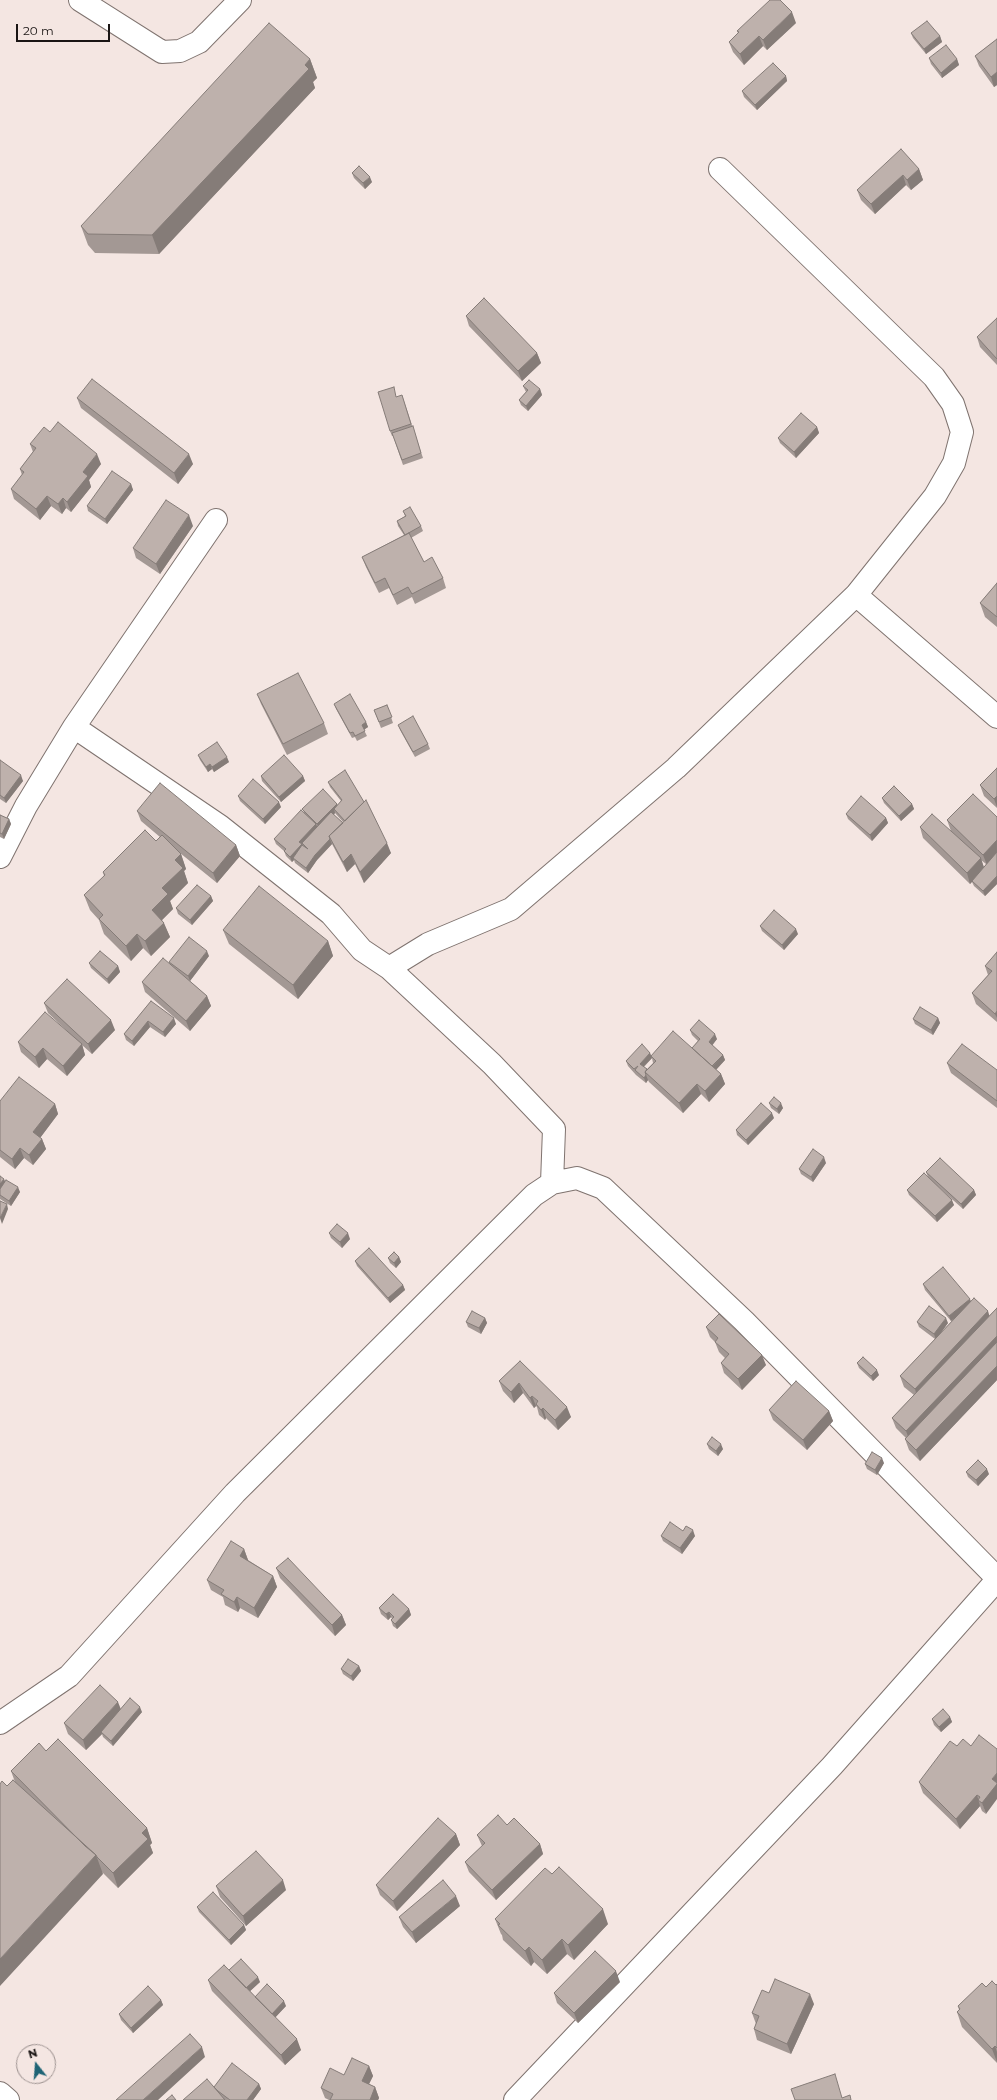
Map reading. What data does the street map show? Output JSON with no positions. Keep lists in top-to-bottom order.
{
  "scale_bar": "20 m",
  "north": "top"
}
